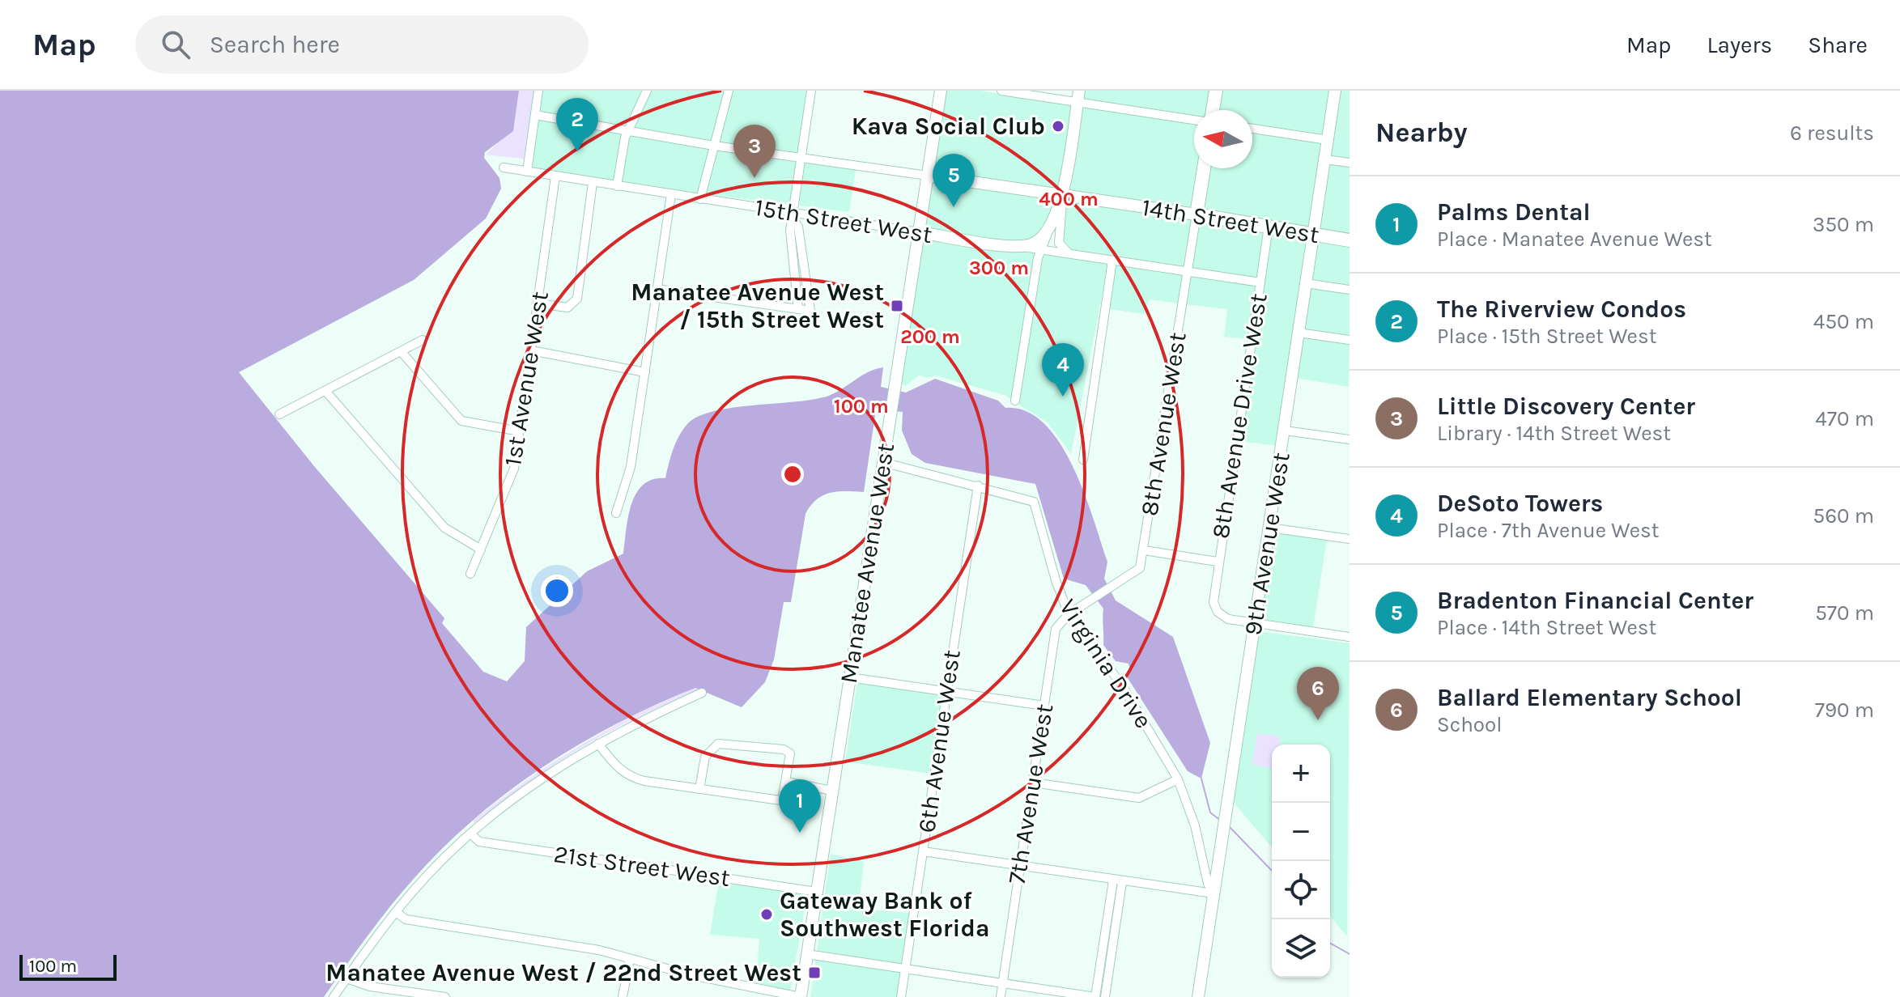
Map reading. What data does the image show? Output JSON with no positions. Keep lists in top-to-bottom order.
{
  "streets": {
    "main road": [
      "15th Street West",
      "14th Street West",
      "9th Avenue West",
      "Manatee Avenue West"
    ],
    "street": [
      "1st Avenue West",
      "8th Avenue Drive West",
      "8th Avenue West",
      "Virginia Drive",
      "6th Avenue West",
      "7th Avenue West",
      "21st Street West"
    ]
  },
  "crossings": [
    ["15th Street West", "1st Avenue West"],
    ["15th Street West", "8th Avenue Drive West"],
    ["15th Street West", "8th Avenue West"],
    ["15th Street West", "Manatee Avenue West"],
    ["14th Street West", "8th Avenue Drive West"],
    ["14th Street West", "8th Avenue West"],
    ["14th Street West", "9th Avenue West"],
    ["14th Street West", "Manatee Avenue West"],
    ["8th Avenue Drive West", "9th Avenue West"],
    ["8th Avenue West", "Virginia Drive"],
    ["8th Avenue West", "7th Avenue West"],
    ["9th Avenue West", "Virginia Drive"],
    ["Manatee Avenue West", "Virginia Drive"],
    ["Manatee Avenue West", "21st Street West"],
    ["Virginia Drive", "6th Avenue West"],
    ["Virginia Drive", "7th Avenue West"]
  ],
  "places": {
    "other": ["Kava Social Club", "Gateway Bank of Southwest Florida"],
    "transit": ["Manatee Avenue West / 15th Street West", "Manatee Avenue West / 22nd Street West"]
  },
  "scale_bar": "100 m",
  "north": "left",
  "page": {
    "header": "Map",
    "search": "Search here",
    "nav": ["Map", "Layers", "Share"],
    "heading": ["Nearby", "6 results"],
    "pins": [
      "2",
      "3",
      "5",
      "4",
      "6",
      "1"
    ],
    "list": [
      {
        "mark": "1",
        "name": "Palms Dental",
        "note": "Place · Manatee Avenue West",
        "value": "350 m"
      },
      {
        "mark": "2",
        "name": "The Riverview Condos",
        "note": "Place · 15th Street West",
        "value": "450 m"
      },
      {
        "mark": "3",
        "name": "Little Discovery Center",
        "note": "Library · 14th Street West",
        "value": "470 m"
      },
      {
        "mark": "4",
        "name": "DeSoto Towers",
        "note": "Place · 7th Avenue West",
        "value": "560 m"
      },
      {
        "mark": "5",
        "name": "Bradenton Financial Center",
        "note": "Place · 14th Street West",
        "value": "570 m"
      },
      {
        "mark": "6",
        "name": "Ballard Elementary School",
        "note": "School",
        "value": "790 m"
      }
    ],
    "map_buttons": ["+", "−"],
    "scale": "100 m"
  },
  "rings": [
    "400 m",
    "300 m",
    "200 m",
    "100 m"
  ]
}
